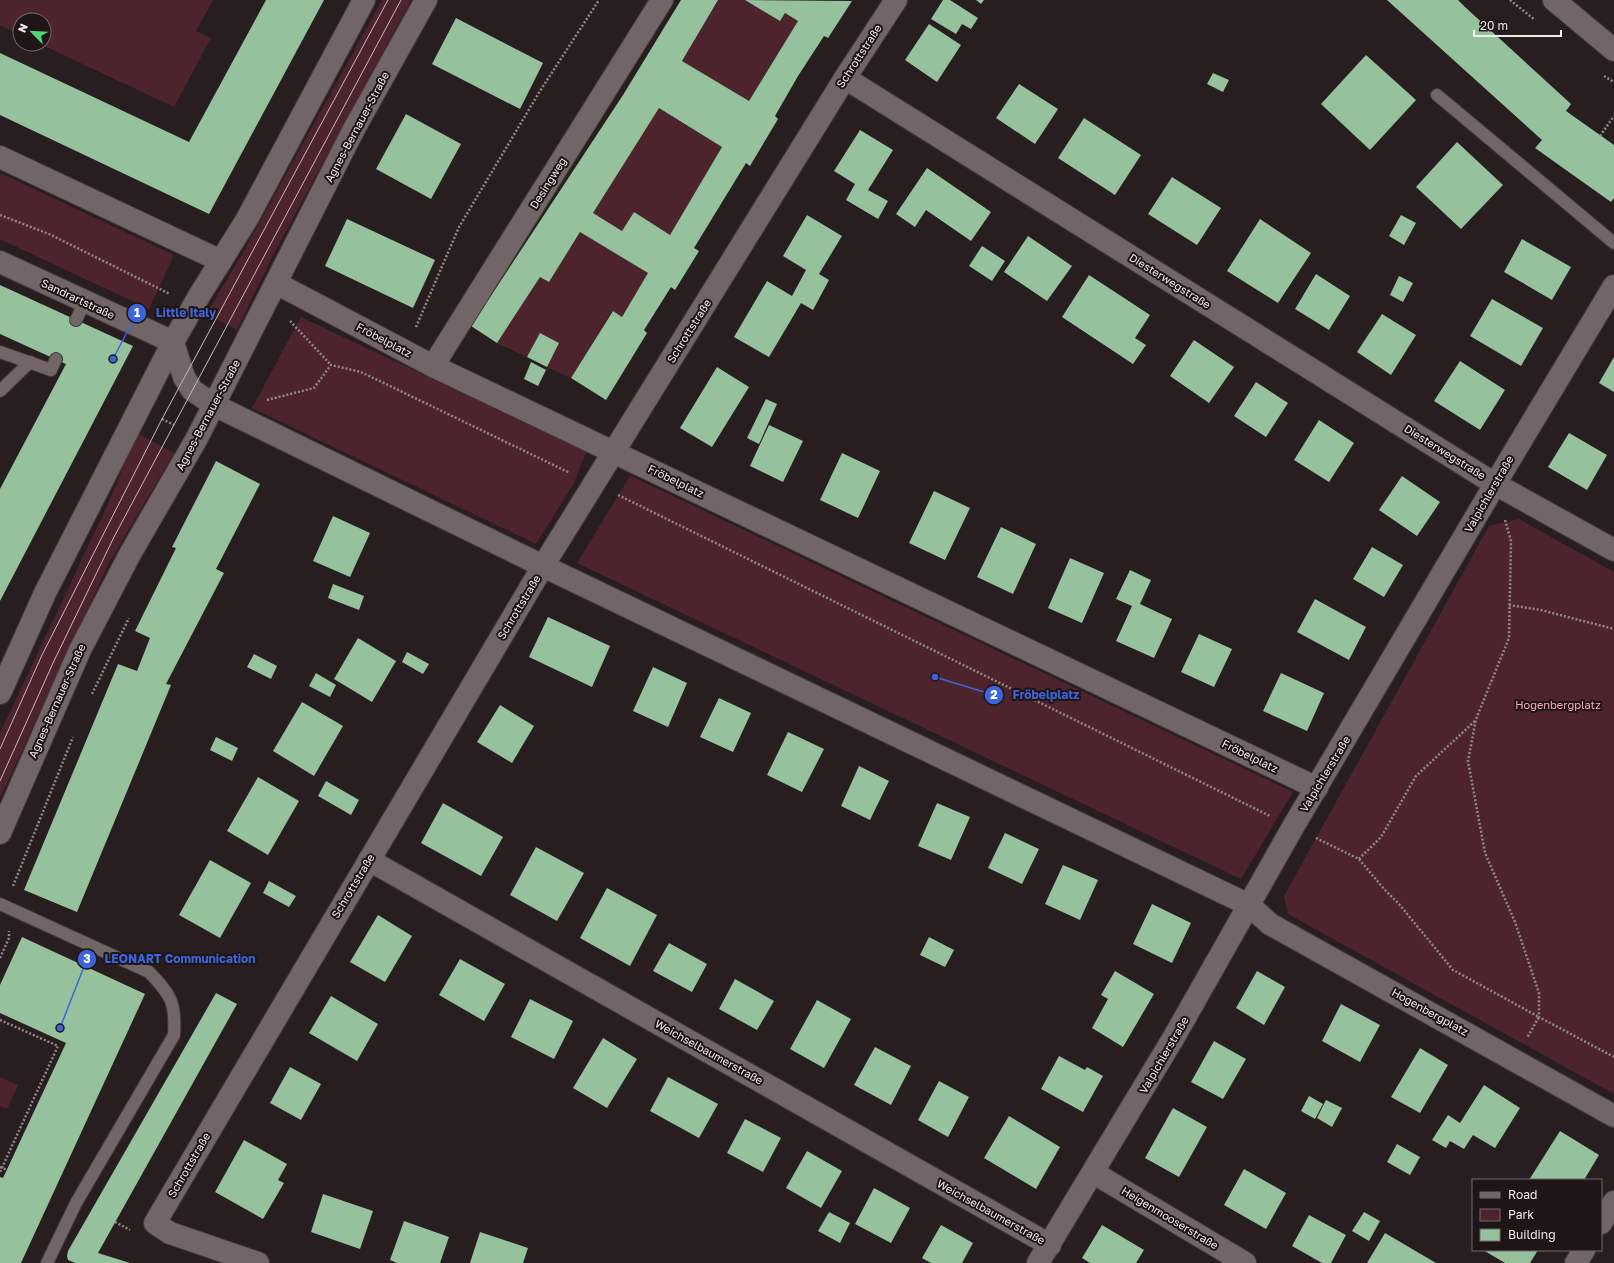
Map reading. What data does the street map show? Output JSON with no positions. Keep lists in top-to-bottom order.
{
  "streets": {
    "street": [
      "Schrottstraße",
      "Agnes-Bernauer-Straße",
      "Desingweg",
      "Diesterwegstraße",
      "Sandrartstraße",
      "Fröbelplatz",
      "Valpichlerstraße",
      "Hogenbergplatz",
      "Weichselbaumerstraße",
      "Heigenmooserstraße"
    ]
  },
  "crossings": [
    ["Schrottstraße", "Diesterwegstraße"],
    ["Schrottstraße", "Fröbelplatz"],
    ["Schrottstraße", "Weichselbaumerstraße"],
    ["Agnes-Bernauer-Straße", "Fröbelplatz"],
    ["Desingweg", "Fröbelplatz"],
    ["Diesterwegstraße", "Valpichlerstraße"],
    ["Fröbelplatz", "Valpichlerstraße"],
    ["Valpichlerstraße", "Hogenbergplatz"],
    ["Valpichlerstraße", "Weichselbaumerstraße"],
    ["Valpichlerstraße", "Heigenmooserstraße"]
  ],
  "parks": ["Hogenbergplatz"],
  "places": ["Little Italy", "Fröbelplatz", "LEONART Communication"],
  "legend": ["Road", "Park", "Building"],
  "scale_bar": "20 m",
  "north": "top left"
}
